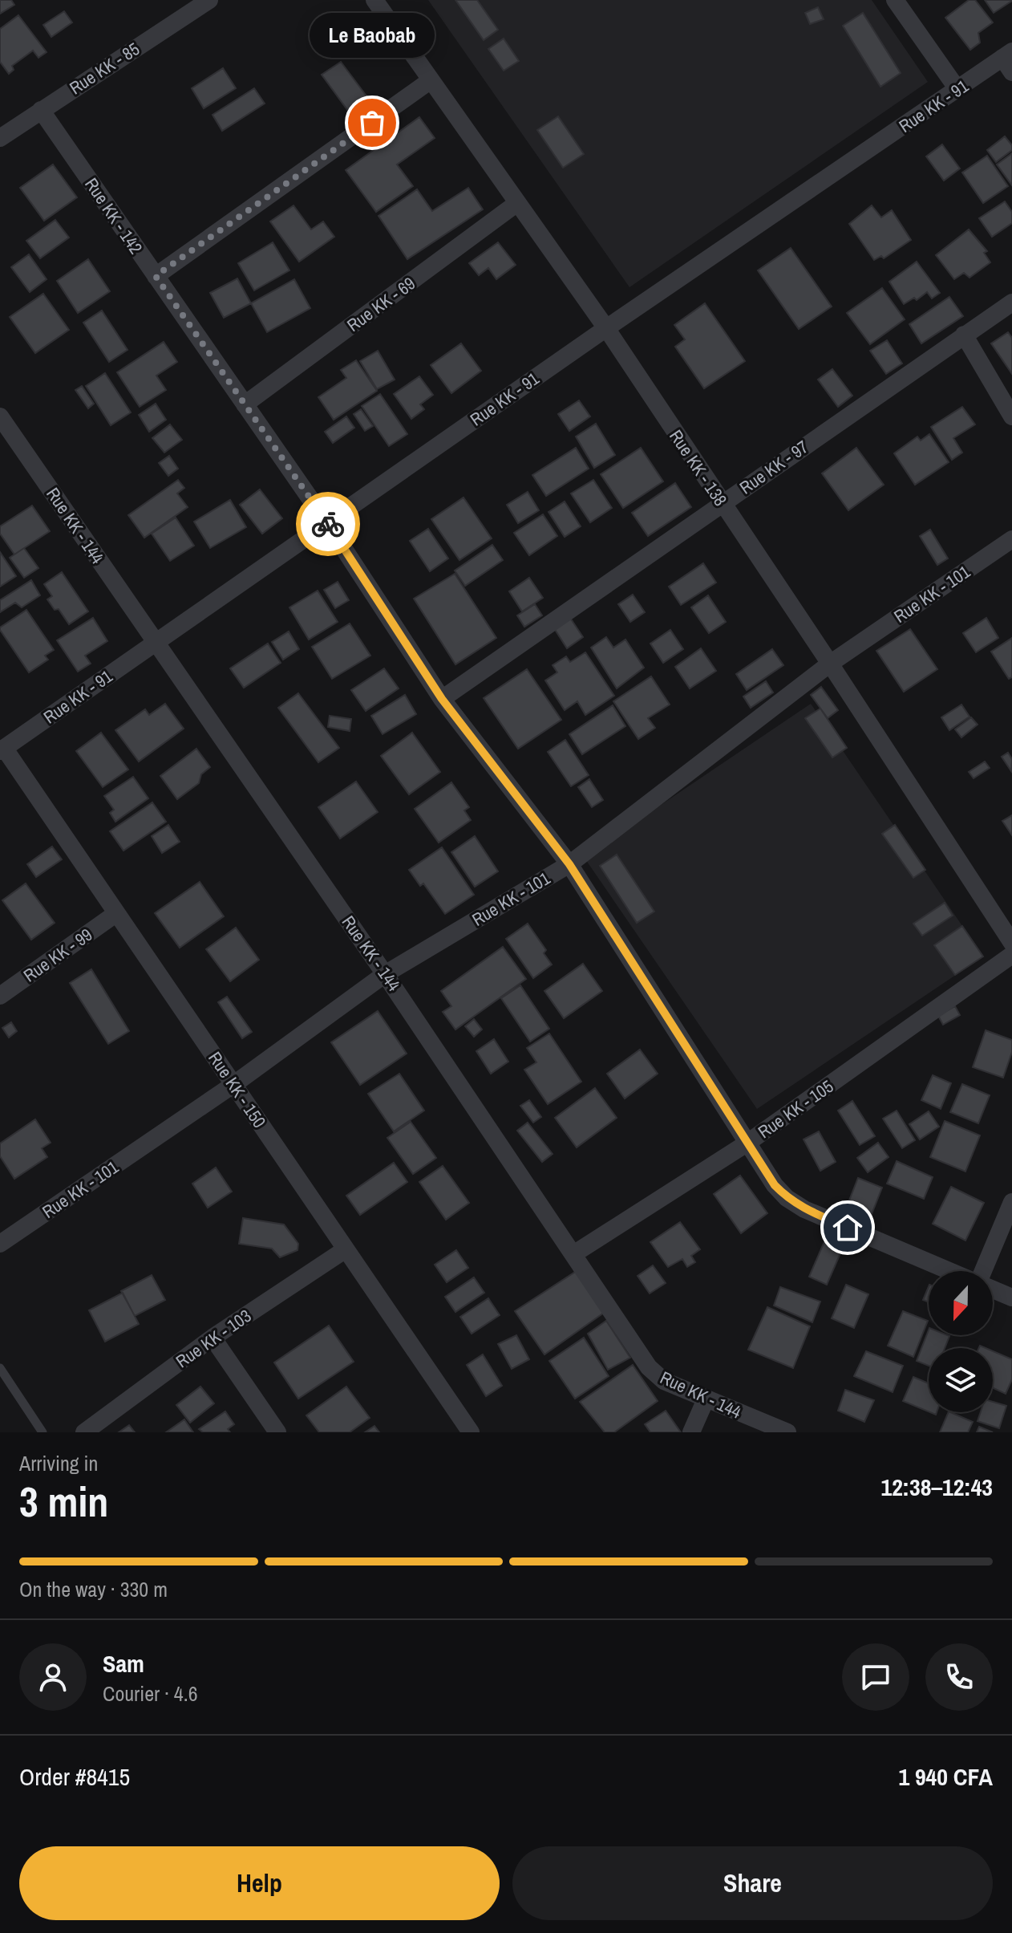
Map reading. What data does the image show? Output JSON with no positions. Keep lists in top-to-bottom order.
{
  "streets": {
    "street": [
      "Rue KK - 85",
      "Rue KK - 91",
      "Rue KK - 142",
      "Rue KK - 69",
      "Rue KK - 97",
      "Rue KK - 138",
      "Rue KK - 144",
      "Rue KK - 101",
      "Rue KK - 99",
      "Rue KK - 150",
      "Rue KK - 105",
      "Rue KK - 103"
    ]
  },
  "crossings": [
    ["Rue KK - 85", "Rue KK - 142"],
    ["Rue KK - 91", "Rue KK - 142"],
    ["Rue KK - 91", "Rue KK - 138"],
    ["Rue KK - 91", "Rue KK - 144"],
    ["Rue KK - 91", "Rue KK - 150"],
    ["Rue KK - 142", "Rue KK - 69"],
    ["Rue KK - 142", "Rue KK - 97"],
    ["Rue KK - 142", "Rue KK - 101"],
    ["Rue KK - 142", "Rue KK - 105"],
    ["Rue KK - 69", "Rue KK - 138"],
    ["Rue KK - 97", "Rue KK - 138"],
    ["Rue KK - 138", "Rue KK - 101"],
    ["Rue KK - 144", "Rue KK - 101"],
    ["Rue KK - 144", "Rue KK - 105"],
    ["Rue KK - 101", "Rue KK - 150"],
    ["Rue KK - 99", "Rue KK - 150"],
    ["Rue KK - 150", "Rue KK - 103"]
  ],
  "places": ["Le Baobab"],
  "north": "bottom",
  "page": {
    "bubble": "Le Baobab",
    "heading": ["3 min", "Arriving in", "12:38–12:43"],
    "panel": [
      "Sam",
      "Courier · 4.6",
      "Order #8415",
      "1 940 CFA"
    ],
    "bar": "On the way · 330 m",
    "buttons": ["Help", "Share"]
  }
}
